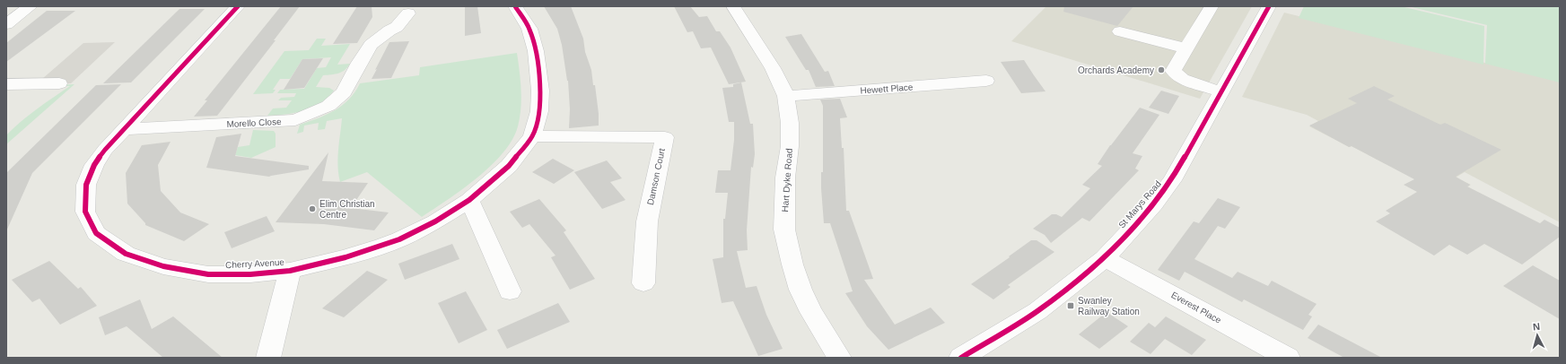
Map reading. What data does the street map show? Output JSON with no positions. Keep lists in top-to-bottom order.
{
  "streets": {
    "street": [
      "Hewett Place",
      "Morello Close",
      "Damson Court",
      "Hart Dyke Road",
      "St Marys Road",
      "Cherry Avenue",
      "Everest Place"
    ]
  },
  "crossings": [
    ["Hewett Place", "Hart Dyke Road"],
    ["Morello Close", "Cherry Avenue"],
    ["Damson Court", "Cherry Avenue"],
    ["St Marys Road", "Everest Place"]
  ],
  "places": {
    "other": ["Orchards Academy", "Elim Christian Centre"],
    "transit": ["Swanley Railway Station"]
  },
  "north": "top"
}
